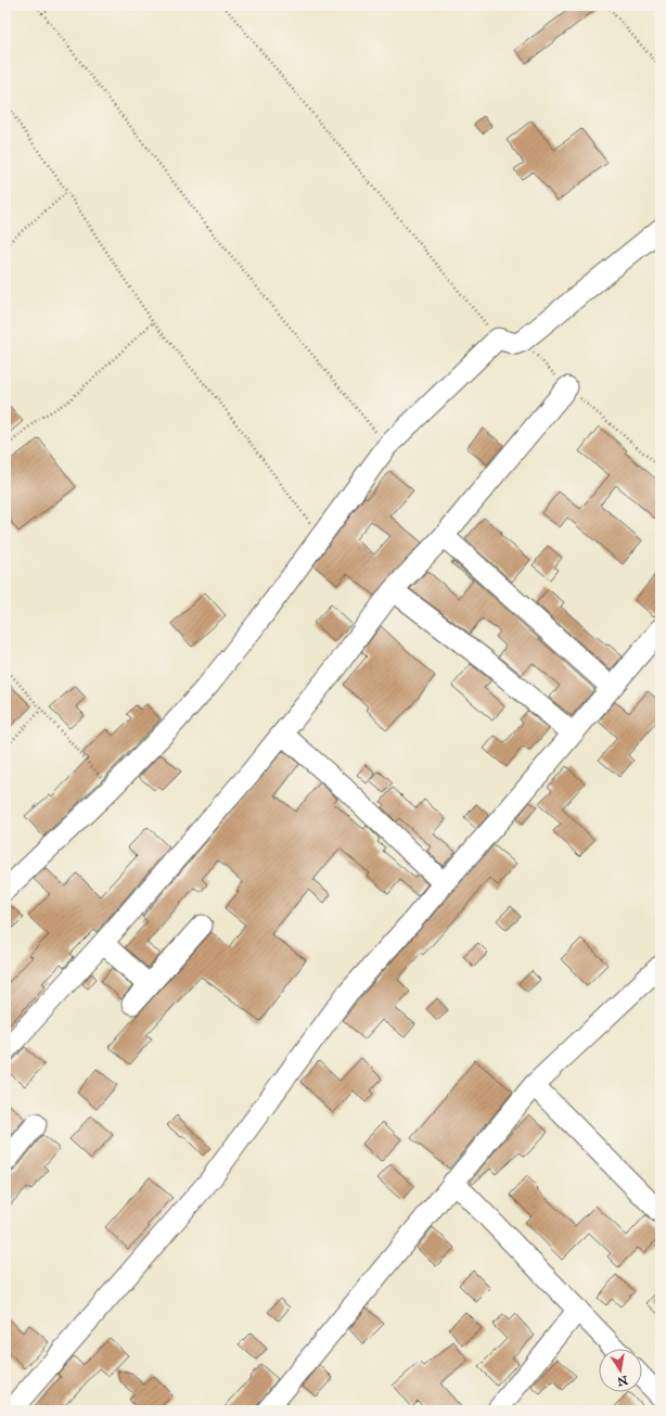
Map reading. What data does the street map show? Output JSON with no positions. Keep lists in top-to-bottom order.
{
  "north": "bottom"
}
